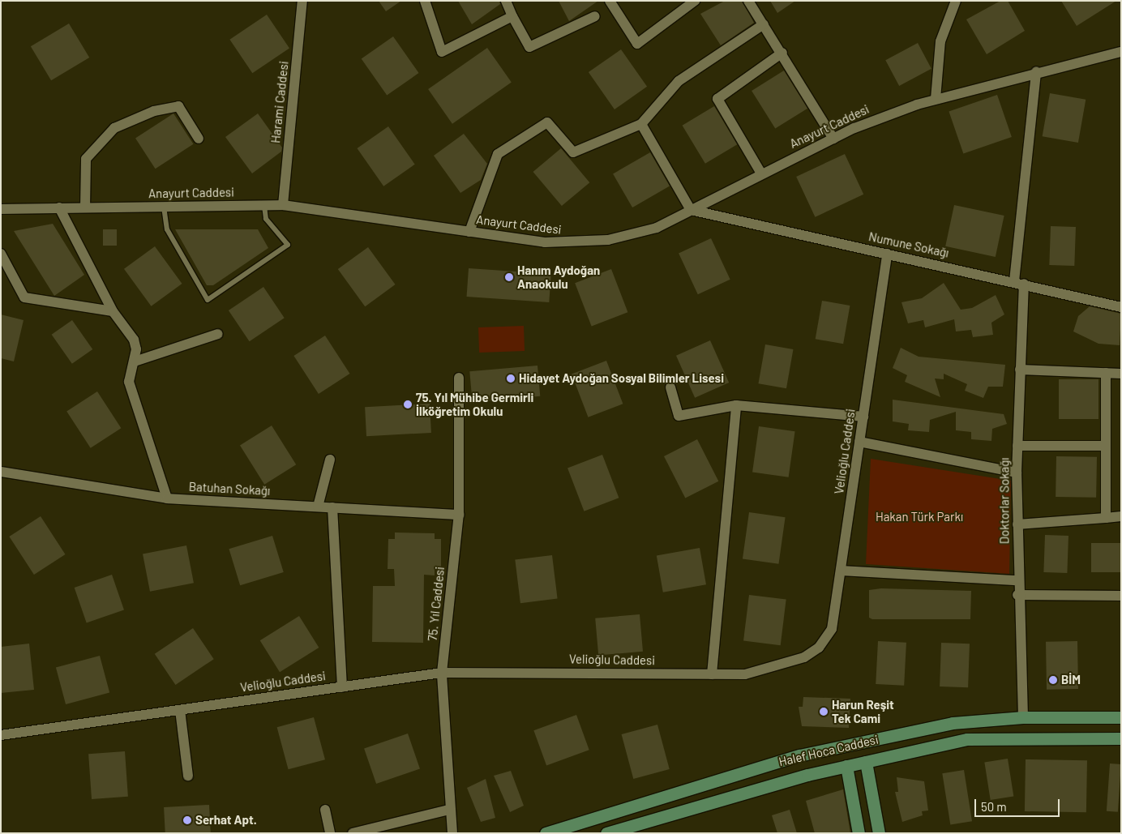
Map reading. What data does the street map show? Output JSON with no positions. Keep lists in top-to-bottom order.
{
  "streets": {
    "main road": ["Halef Hoca Caddesi"],
    "street": [
      "Harami Caddesi",
      "Anayurt Caddesi",
      "Numune Sokağı",
      "Velioğlu Caddesi",
      "Batuhan Sokağı",
      "Doktorlar Sokağı",
      "75. Yıl Caddesi"
    ]
  },
  "crossings": [
    ["Harami Caddesi", "Anayurt Caddesi"],
    ["Anayurt Caddesi", "Numune Sokağı"],
    ["Numune Sokağı", "Velioğlu Caddesi"],
    ["Numune Sokağı", "Doktorlar Sokağı"],
    ["Velioğlu Caddesi", "75. Yıl Caddesi"],
    ["Batuhan Sokağı", "75. Yıl Caddesi"],
    ["Doktorlar Sokağı", "Halef Hoca Caddesi"]
  ],
  "parks": ["Hakan Türk Parkı"],
  "places": [
    "Hanım Aydoğan Anaokulu",
    "Hidayet Aydoğan Sosyal Bilimler Lisesi",
    "75. Yıl Mühibe Germirli İlköğretim Okulu",
    "BİM",
    "Harun Reşit Tek Cami",
    "Serhat Apt."
  ],
  "scale_bar": "50 m"
}
